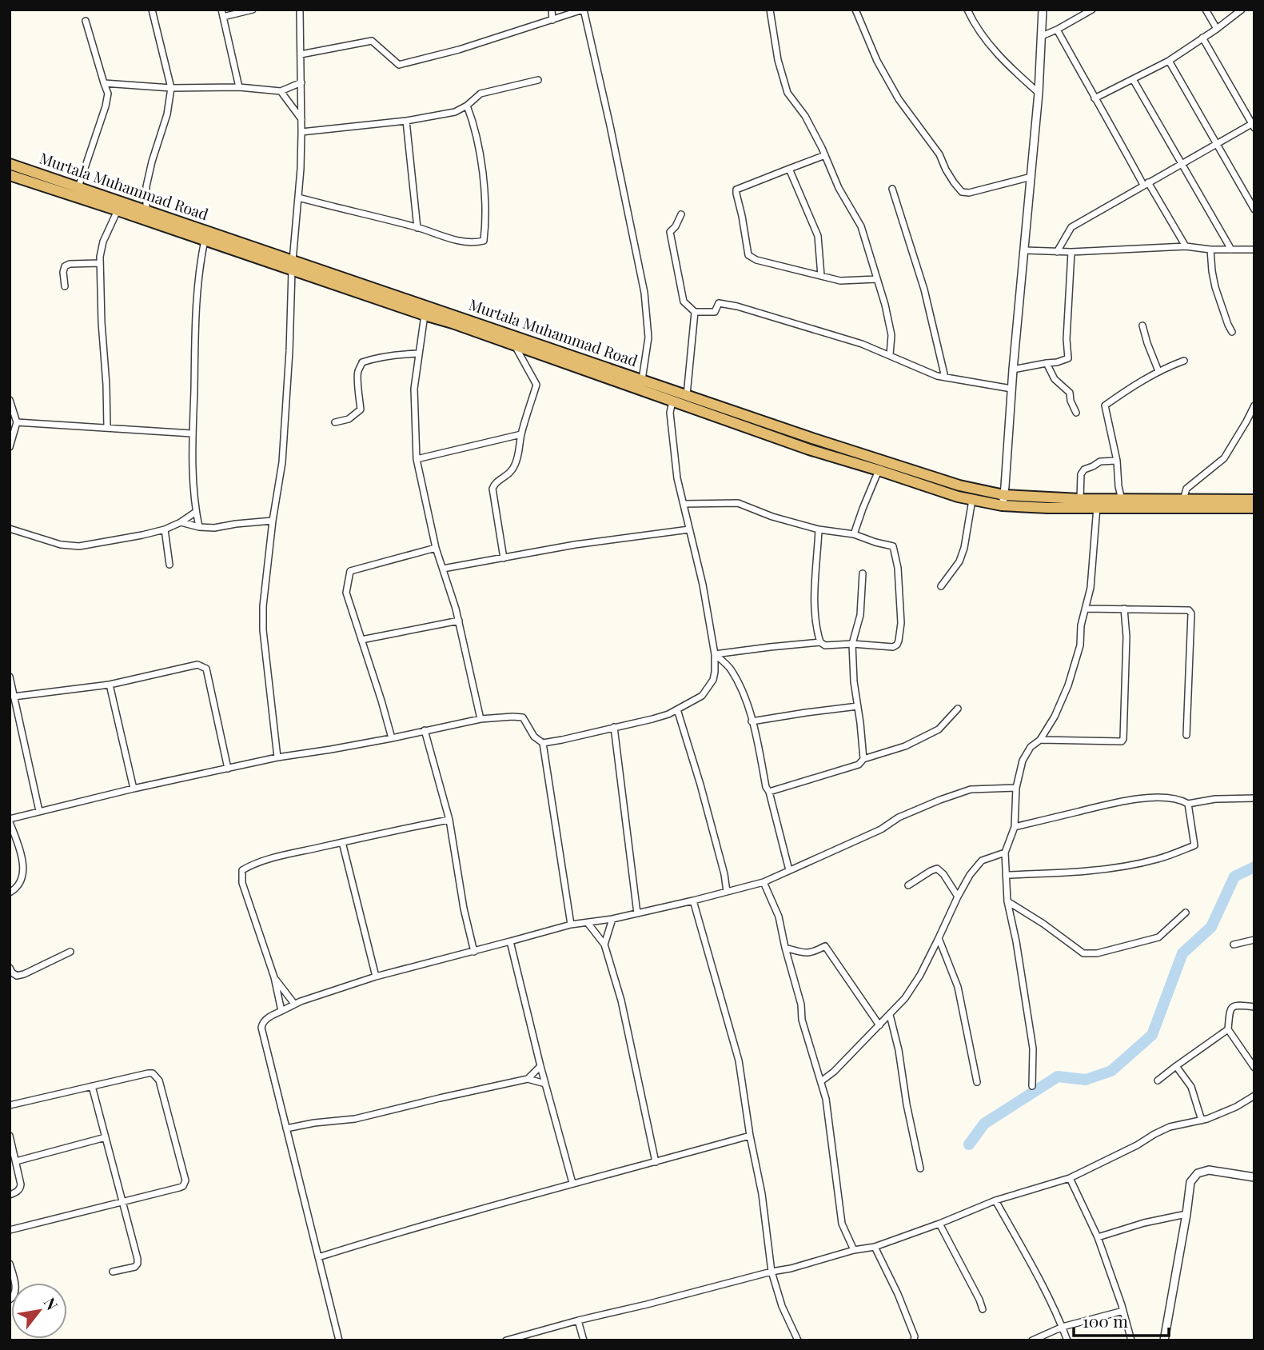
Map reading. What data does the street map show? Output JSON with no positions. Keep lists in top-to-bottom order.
{
  "streets": {
    "highway": ["Murtala Muhammad Road"]
  },
  "scale_bar": "100 m",
  "north": "top right"
}
